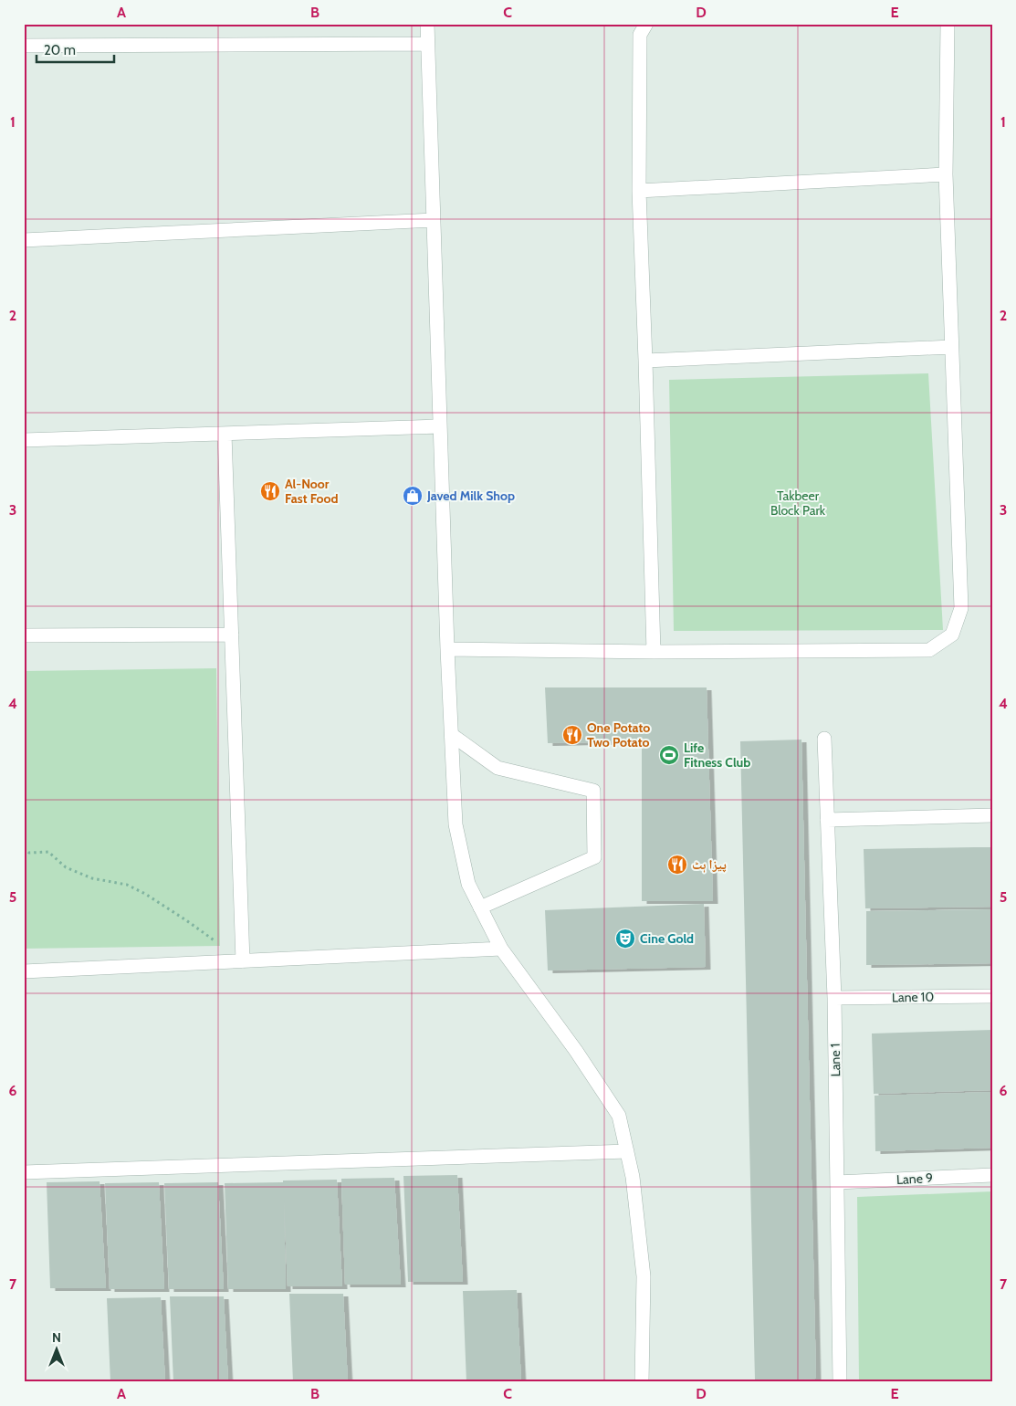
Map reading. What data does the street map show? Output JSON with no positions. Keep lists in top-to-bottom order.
{
  "streets": {
    "street": ["Lane 10", "Lane 1", "Lane 9"]
  },
  "crossings": [
    ["Lane 10", "Lane 1"],
    ["Lane 1", "Lane 9"]
  ],
  "parks": ["Takbeer Block Park"],
  "places": {
    "restaurant": ["Al-Noor Fast Food", "One Potato Two Potato", "پیزا ہٹ"],
    "shop": ["Javed Milk Shop"],
    "sports": ["Life Fitness Club"],
    "theatre": ["Cine Gold"]
  },
  "scale_bar": "20 m",
  "north": "top",
  "grid": {
    "columns": [
      "A",
      "B",
      "C",
      "D",
      "E"
    ],
    "rows": [
      "1",
      "2",
      "3",
      "4",
      "5",
      "6",
      "7"
    ]
  }
}
